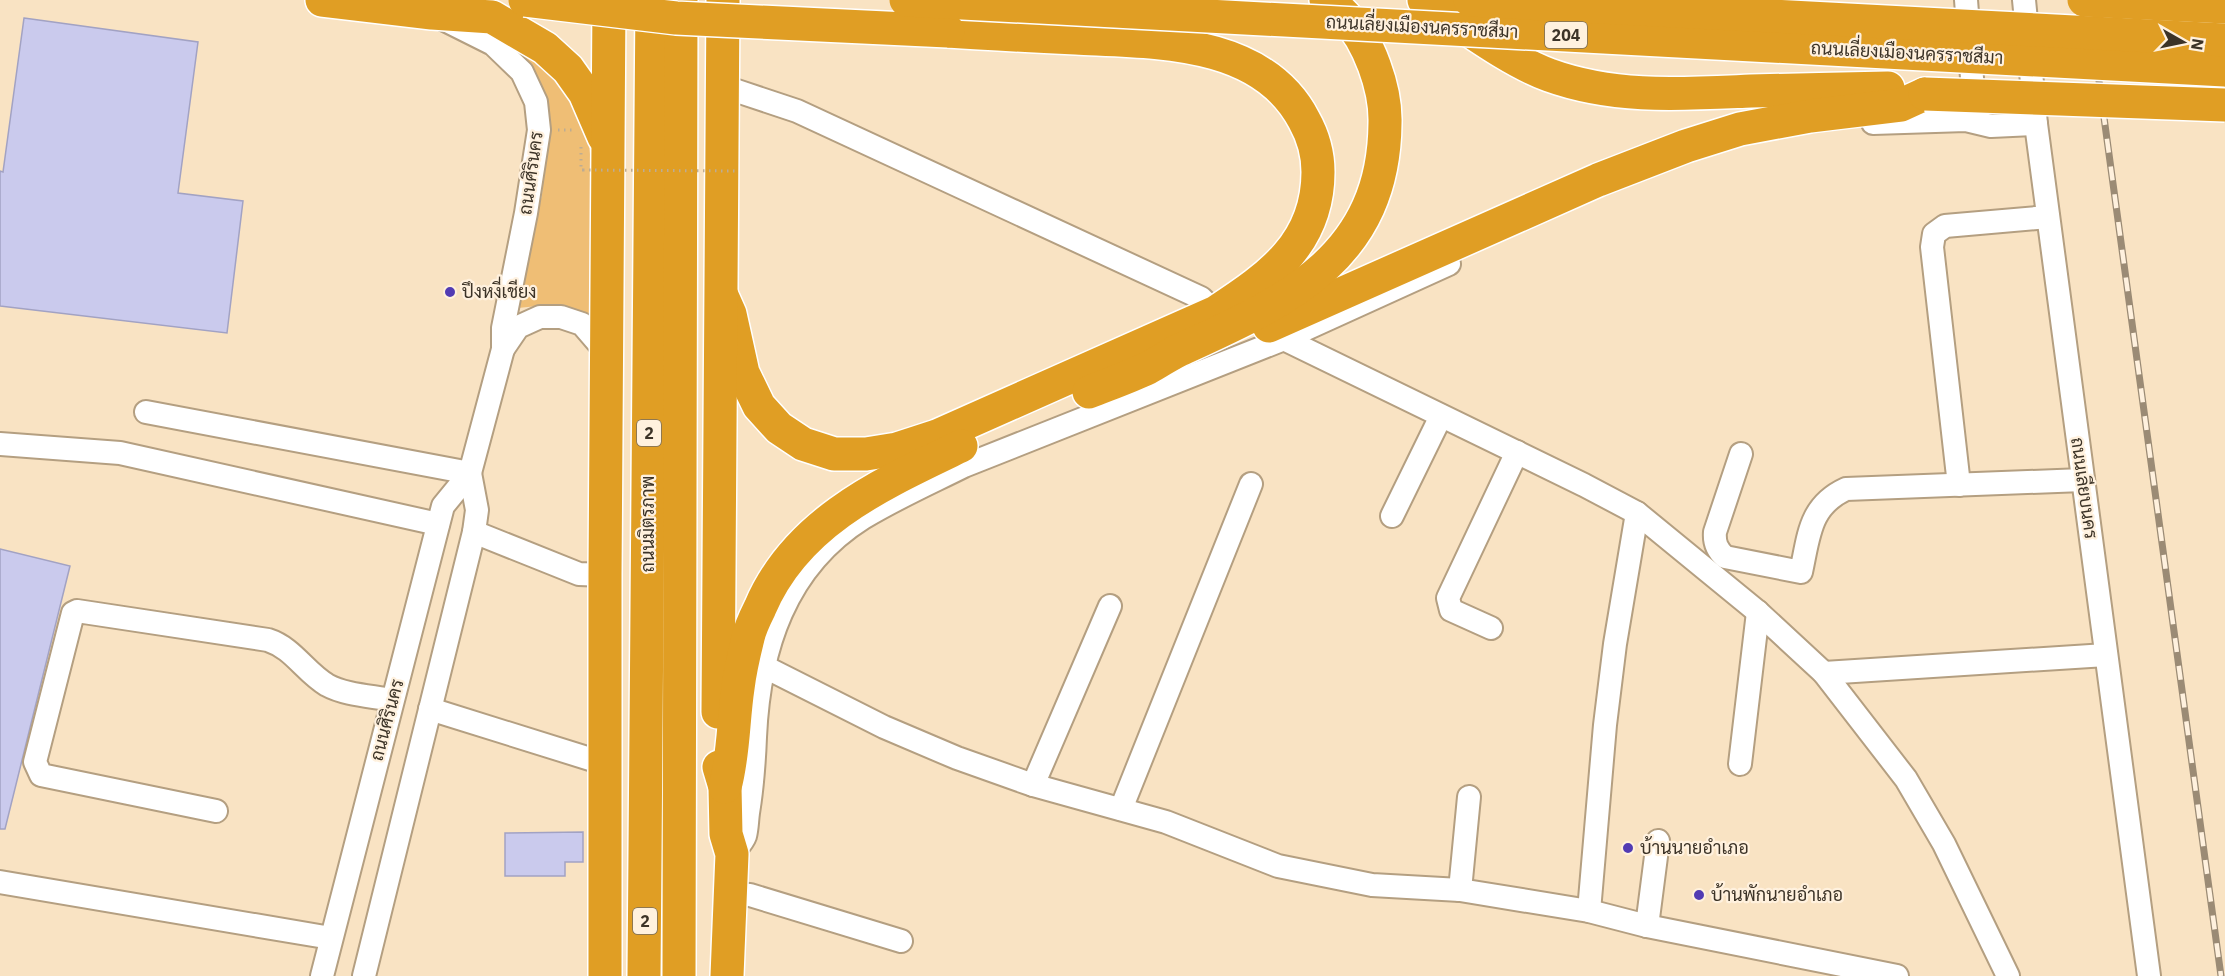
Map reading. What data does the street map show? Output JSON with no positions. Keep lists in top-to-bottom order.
{
  "streets": {
    "highway": [
      "ถนนเลี่ยงเมืองนครราชสีมา",
      "204",
      "2",
      "ถนนมิตรภาพ"
    ],
    "street": ["ถนนศิรินคร", "ถนนเลียบนคร"]
  },
  "places": ["ปึงหงี่เชียง", "บ้านนายอำเภอ", "บ้านพักนายอำเภอ"],
  "north": "right"
}
